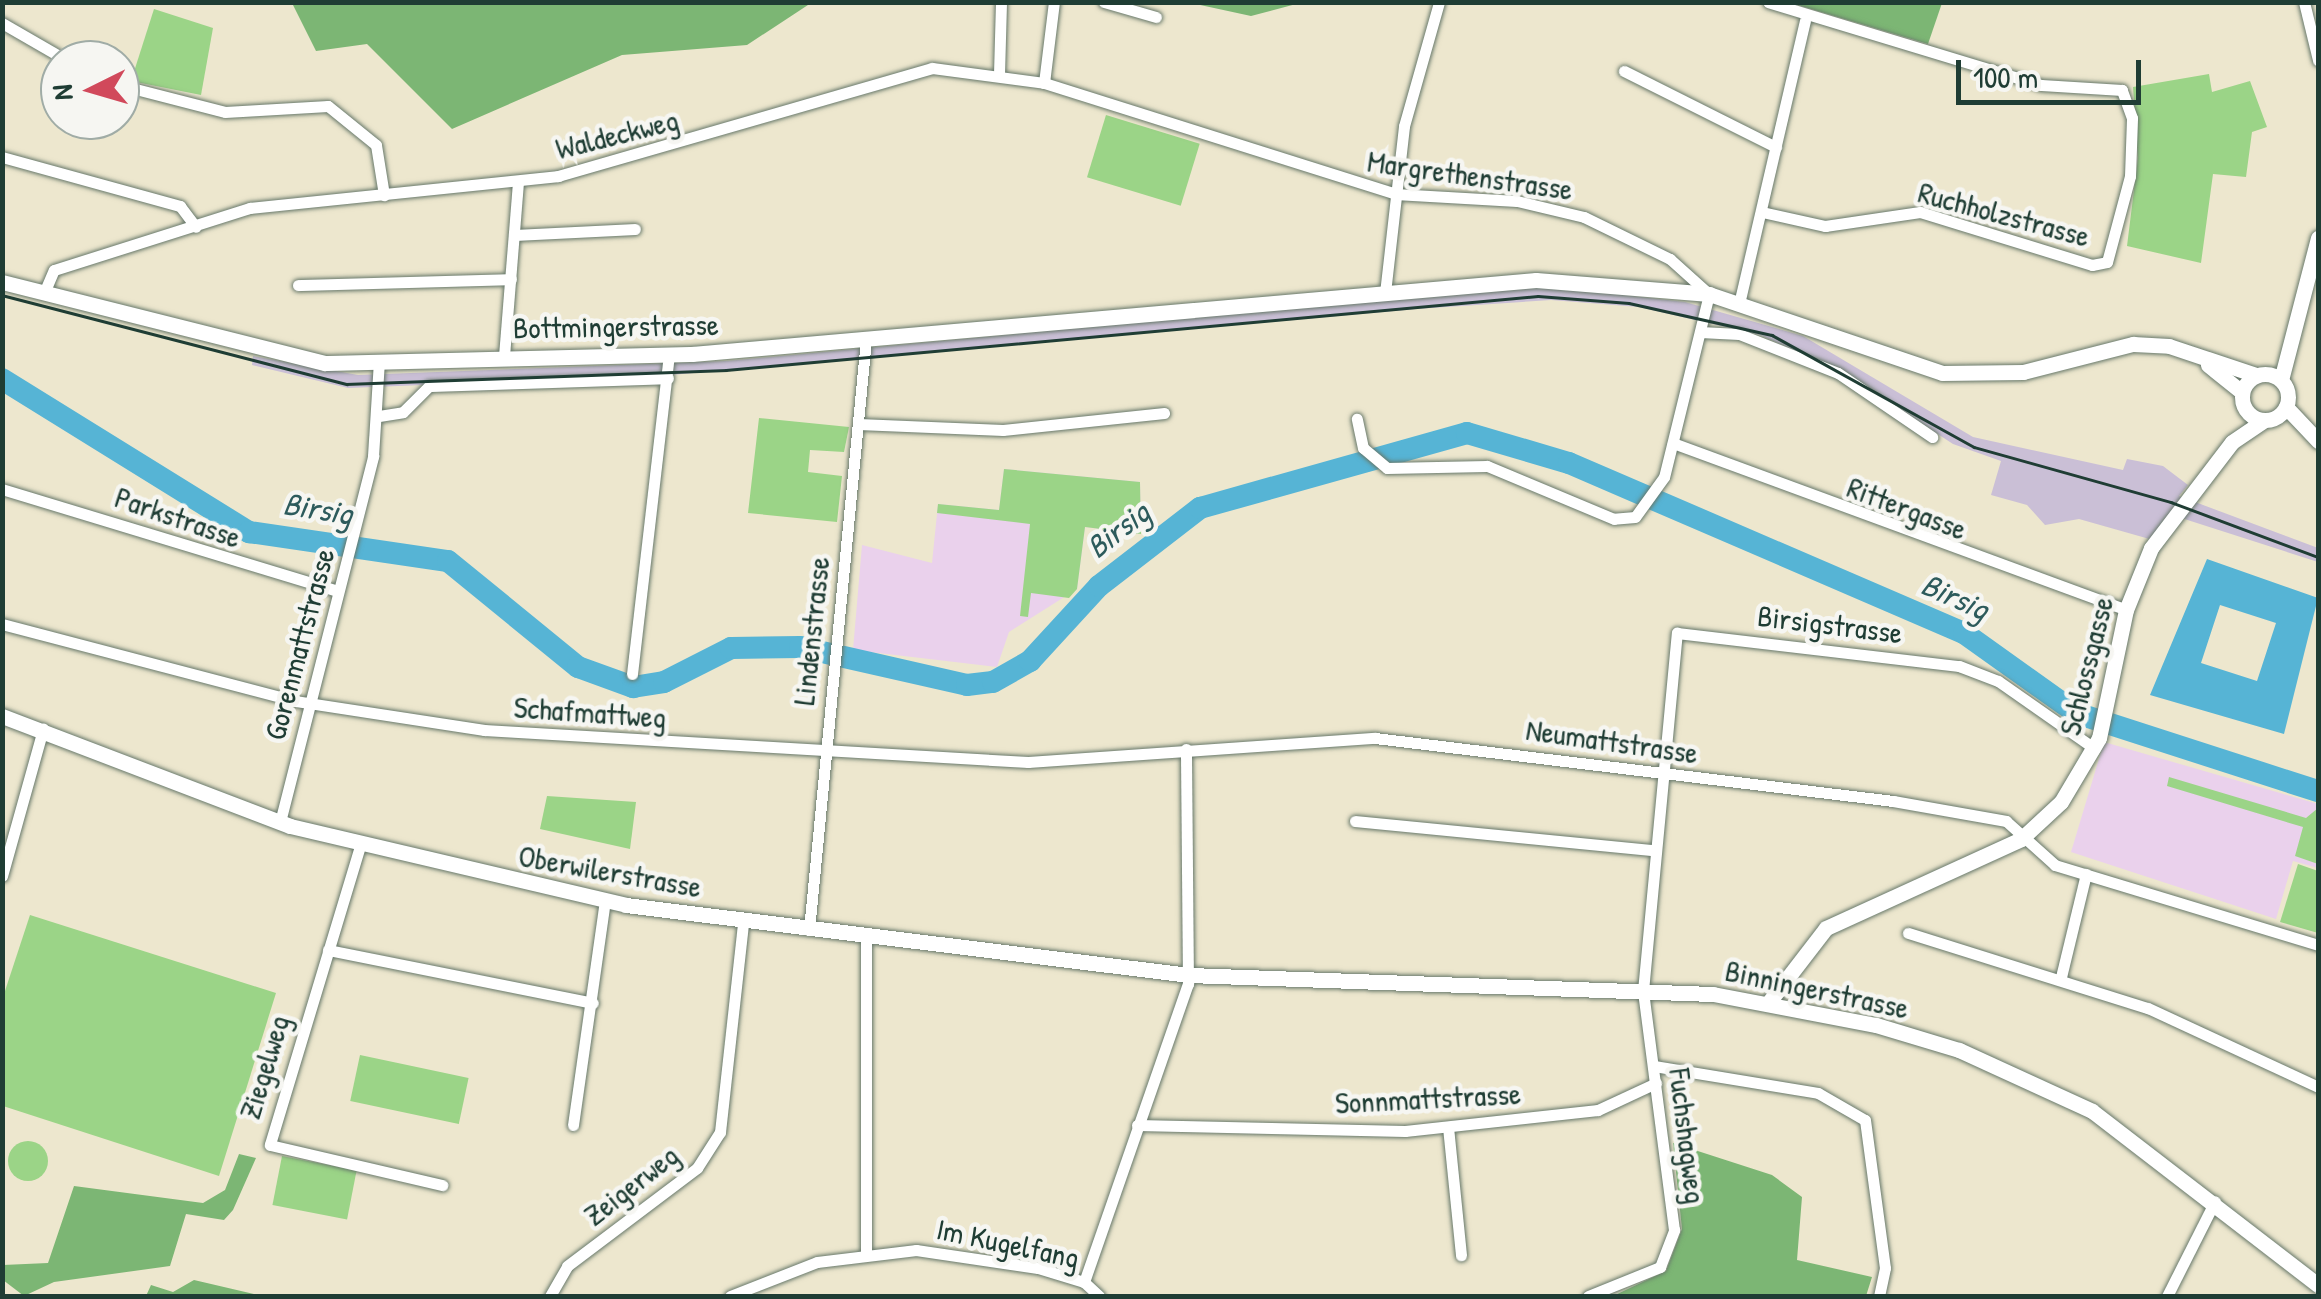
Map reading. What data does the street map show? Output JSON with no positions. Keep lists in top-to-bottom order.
{
  "streets": {
    "main road": [
      "Bottmingerstrasse",
      "Schlossgasse",
      "Oberwilerstrasse",
      "Binningerstrasse"
    ],
    "street": [
      "Waldeckweg",
      "Margrethenstrasse",
      "Ruchholzstrasse",
      "Rittergasse",
      "Parkstrasse",
      "Birsigstrasse",
      "Lindenstrasse",
      "Gorenmattstrasse",
      "Schafmattweg",
      "Neumattstrasse",
      "Ziegelweg",
      "Sonnmattstrasse",
      "Fuchshagweg",
      "Zeigerweg",
      "Im Kugelfang"
    ]
  },
  "crossings": [
    ["Waldeckweg", "Margrethenstrasse"],
    ["Waldeckweg", "Bottmingerstrasse"],
    ["Margrethenstrasse", "Bottmingerstrasse"],
    ["Bottmingerstrasse", "Lindenstrasse"],
    ["Bottmingerstrasse", "Gorenmattstrasse"],
    ["Rittergasse", "Schlossgasse"],
    ["Parkstrasse", "Gorenmattstrasse"],
    ["Birsigstrasse", "Schlossgasse"],
    ["Birsigstrasse", "Neumattstrasse"],
    ["Birsigstrasse", "Fuchshagweg"],
    ["Lindenstrasse", "Schafmattweg"],
    ["Lindenstrasse", "Oberwilerstrasse"],
    ["Gorenmattstrasse", "Schafmattweg"],
    ["Gorenmattstrasse", "Oberwilerstrasse"],
    ["Schlossgasse", "Neumattstrasse"],
    ["Schlossgasse", "Binningerstrasse"],
    ["Schafmattweg", "Neumattstrasse"],
    ["Oberwilerstrasse", "Binningerstrasse"],
    ["Oberwilerstrasse", "Ziegelweg"],
    ["Oberwilerstrasse", "Zeigerweg"],
    ["Binningerstrasse", "Fuchshagweg"],
    ["Sonnmattstrasse", "Fuchshagweg"]
  ],
  "water": ["Birsig"],
  "scale_bar": "100 m",
  "north": "left"
}
